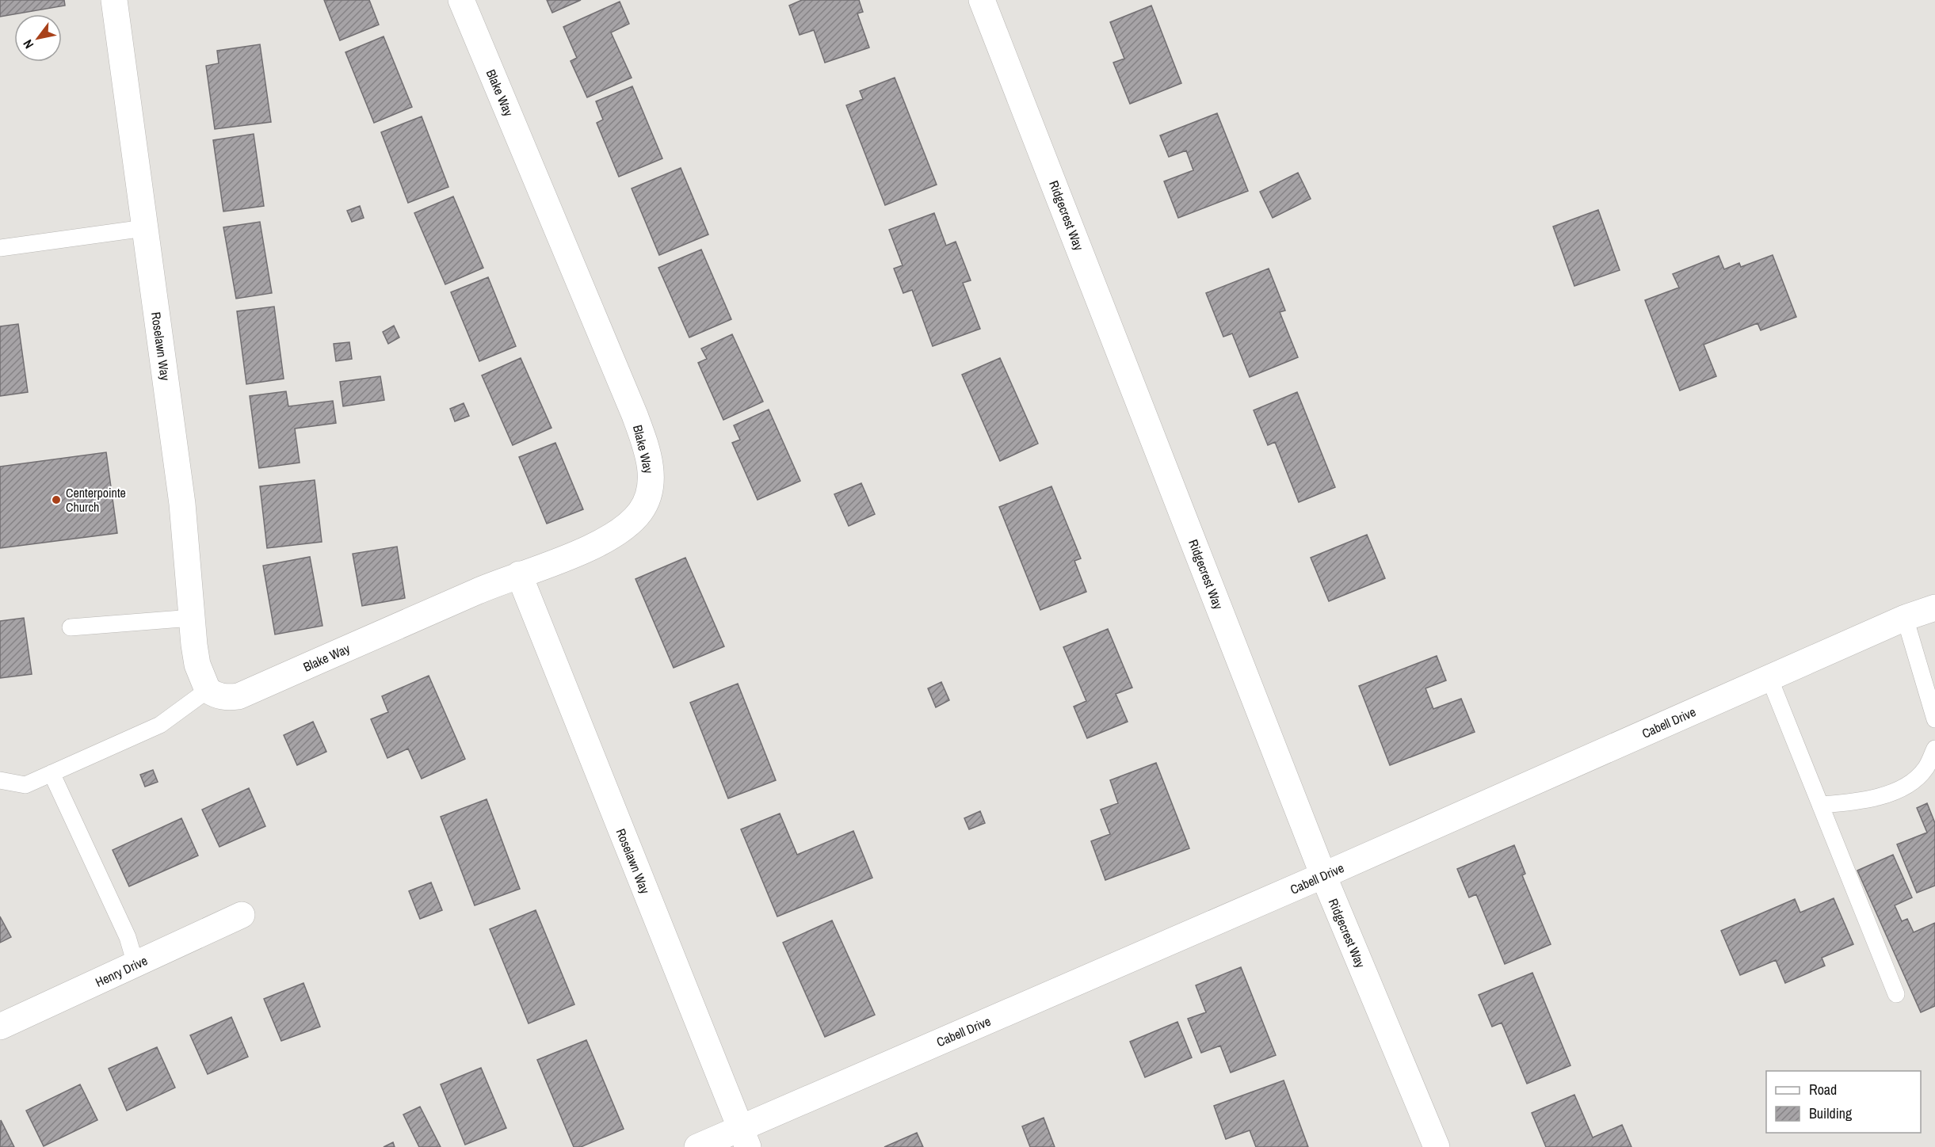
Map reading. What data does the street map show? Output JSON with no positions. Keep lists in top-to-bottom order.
{
  "streets": {
    "street": [
      "Blake Way",
      "Ridgecrest Way",
      "Roselawn Way",
      "Cabell Drive",
      "Henry Drive"
    ]
  },
  "crossings": [
    ["Blake Way", "Roselawn Way"],
    ["Ridgecrest Way", "Cabell Drive"],
    ["Roselawn Way", "Cabell Drive"]
  ],
  "places": ["Centerpointe Church"],
  "legend": ["Road", "Building"],
  "north": "bottom left"
}
